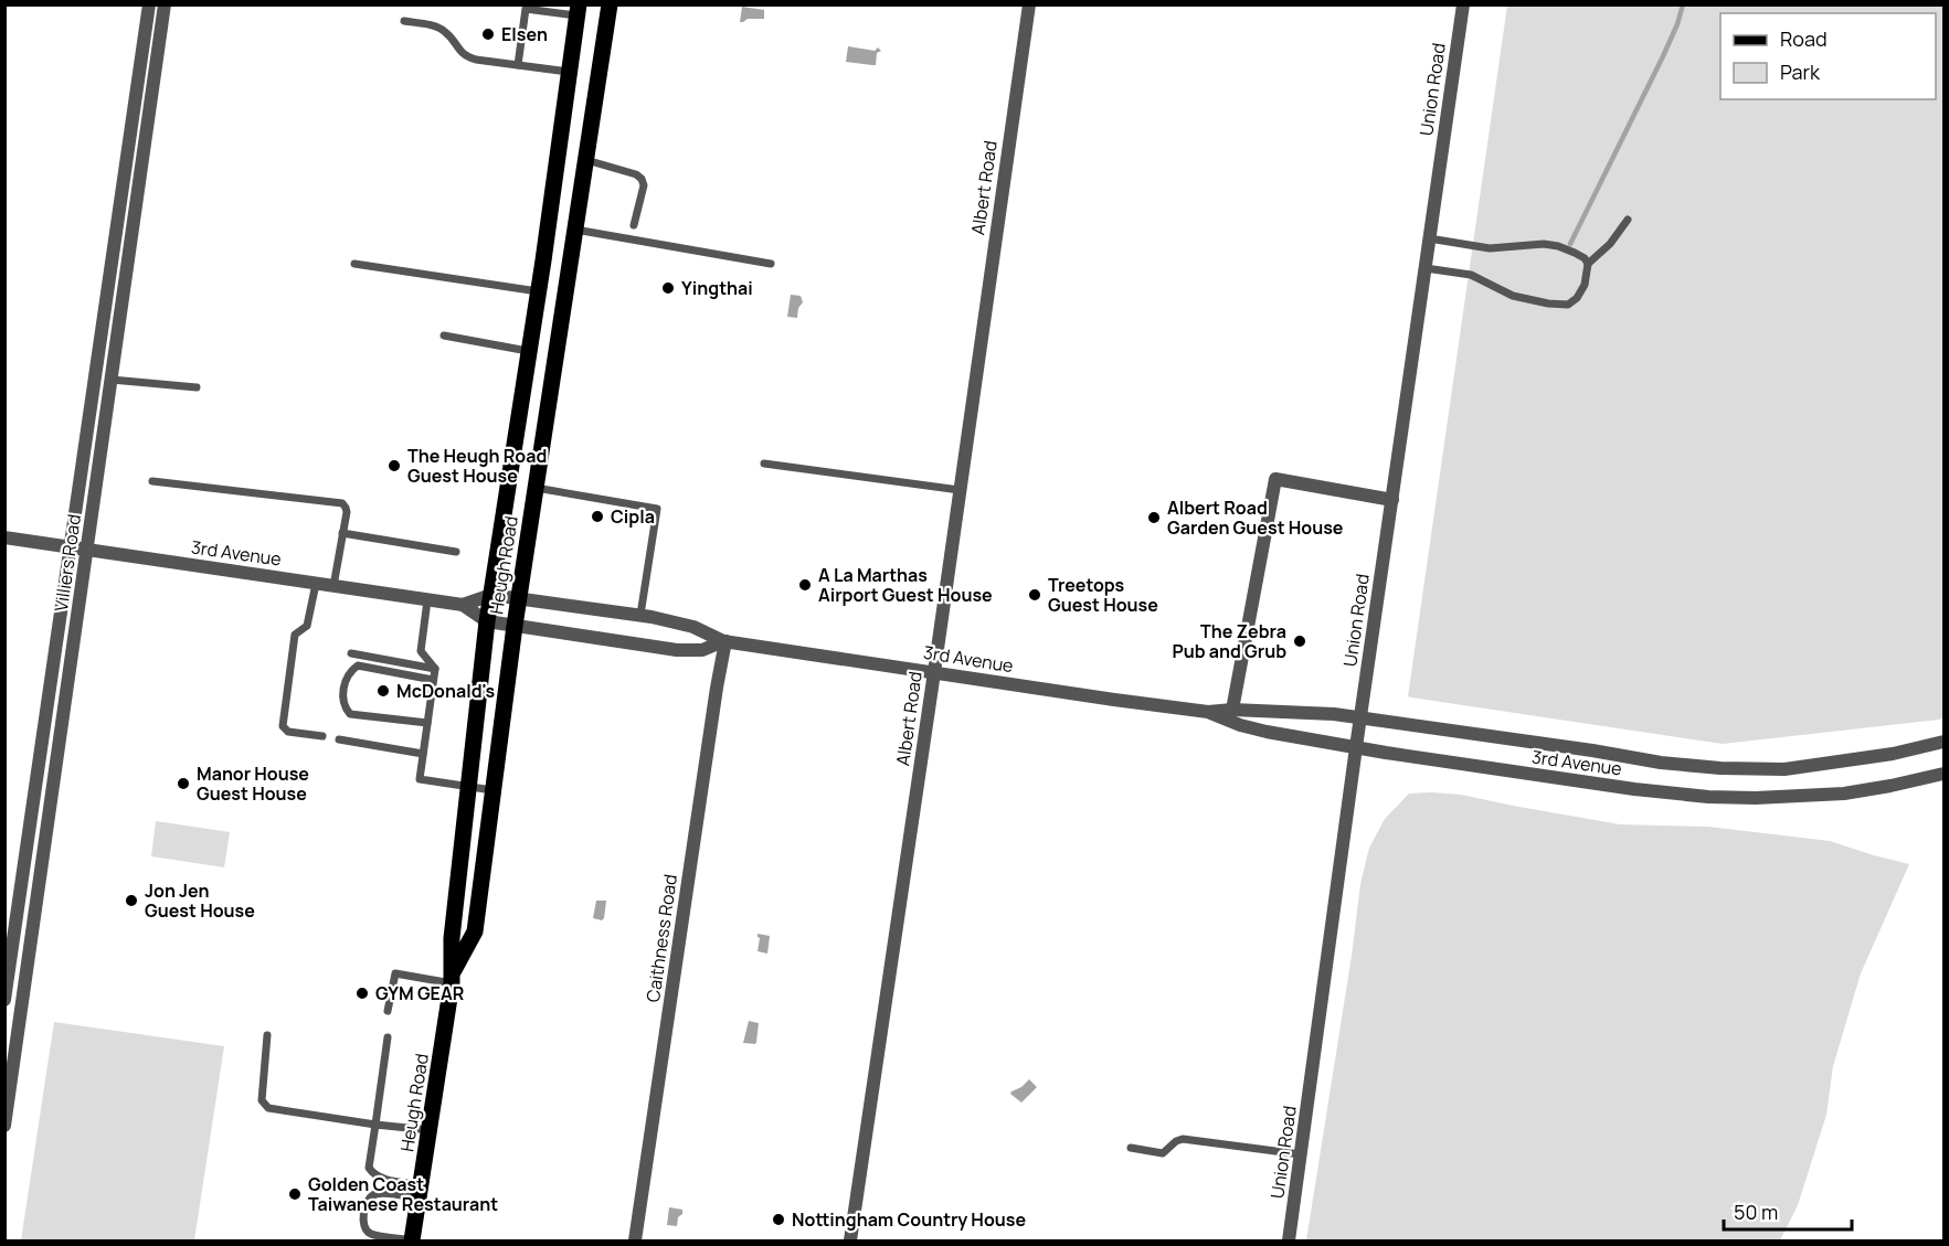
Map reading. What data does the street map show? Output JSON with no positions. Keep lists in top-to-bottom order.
{
  "streets": {
    "main road": ["Heugh Road"],
    "street": [
      "Union Road",
      "Albert Road",
      "3rd Avenue",
      "Villiers Road",
      "Caithness Road"
    ]
  },
  "crossings": [
    ["Union Road", "3rd Avenue"],
    ["Albert Road", "3rd Avenue"],
    ["3rd Avenue", "Villiers Road"],
    ["3rd Avenue", "Heugh Road"],
    ["3rd Avenue", "Caithness Road"]
  ],
  "places": [
    "Elsen",
    "Yingthai",
    "The Heugh Road Guest House",
    "Cipla",
    "Albert Road Garden Guest House",
    "A La Marthas Airport Guest House",
    "Treetops Guest House",
    "The Zebra Pub and Grub",
    "McDonald's",
    "Manor House Guest House",
    "Jon Jen Guest House",
    "GYM GEAR",
    "Golden Coast Taiwanese Restaurant",
    "Nottingham Country House"
  ],
  "legend": ["Road", "Park"],
  "scale_bar": "50 m"
}
